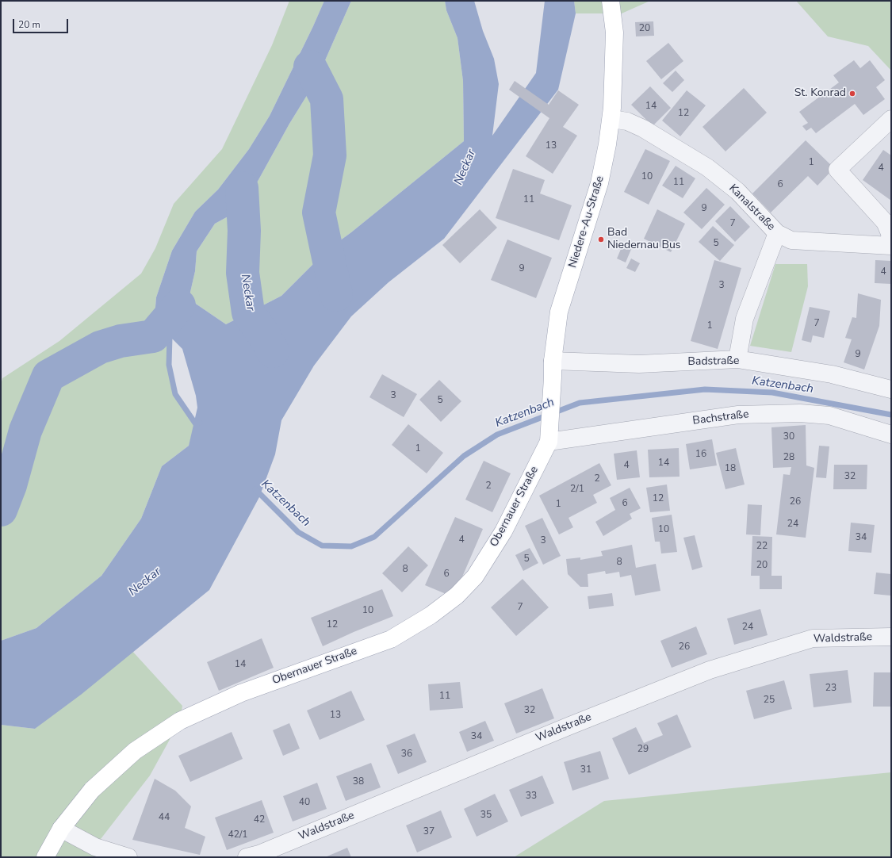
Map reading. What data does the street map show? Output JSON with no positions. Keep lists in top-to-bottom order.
{
  "streets": {
    "main road": ["Niedere-Au-Straße", "Obernauer Straße"],
    "street": [
      "Kanalstraße",
      "Badstraße",
      "Bachstraße",
      "Waldstraße"
    ]
  },
  "crossings": [
    ["Kanalstraße", "Niedere-Au-Straße"],
    ["Kanalstraße", "Badstraße"],
    ["Niedere-Au-Straße", "Badstraße"],
    ["Niedere-Au-Straße", "Bachstraße"],
    ["Niedere-Au-Straße", "Obernauer Straße"],
    ["Bachstraße", "Obernauer Straße"]
  ],
  "water": ["Neckar", "Katzenbach"],
  "places": ["St. Konrad", "Bad Niedernau Bus"],
  "house_numbers": [
    "20",
    "14",
    "12",
    "13",
    "1",
    "4",
    "10",
    "11",
    "6",
    "11",
    "9",
    "7",
    "5",
    "9",
    "4",
    "3",
    "7",
    "1",
    "9",
    "3",
    "5",
    "30",
    "1",
    "16",
    "28",
    "14",
    "4",
    "18",
    "32",
    "2",
    "2",
    "2/1",
    "12",
    "26",
    "6",
    "1",
    "24",
    "10",
    "34",
    "4",
    "3",
    "22",
    "5",
    "8",
    "20",
    "8",
    "6",
    "7",
    "10",
    "12",
    "24",
    "26",
    "14",
    "23",
    "11",
    "25",
    "32",
    "13",
    "34",
    "29",
    "36",
    "31",
    "38",
    "33",
    "40",
    "35",
    "44",
    "42",
    "37",
    "42/1"
  ],
  "scale_bar": "20 m"
}
